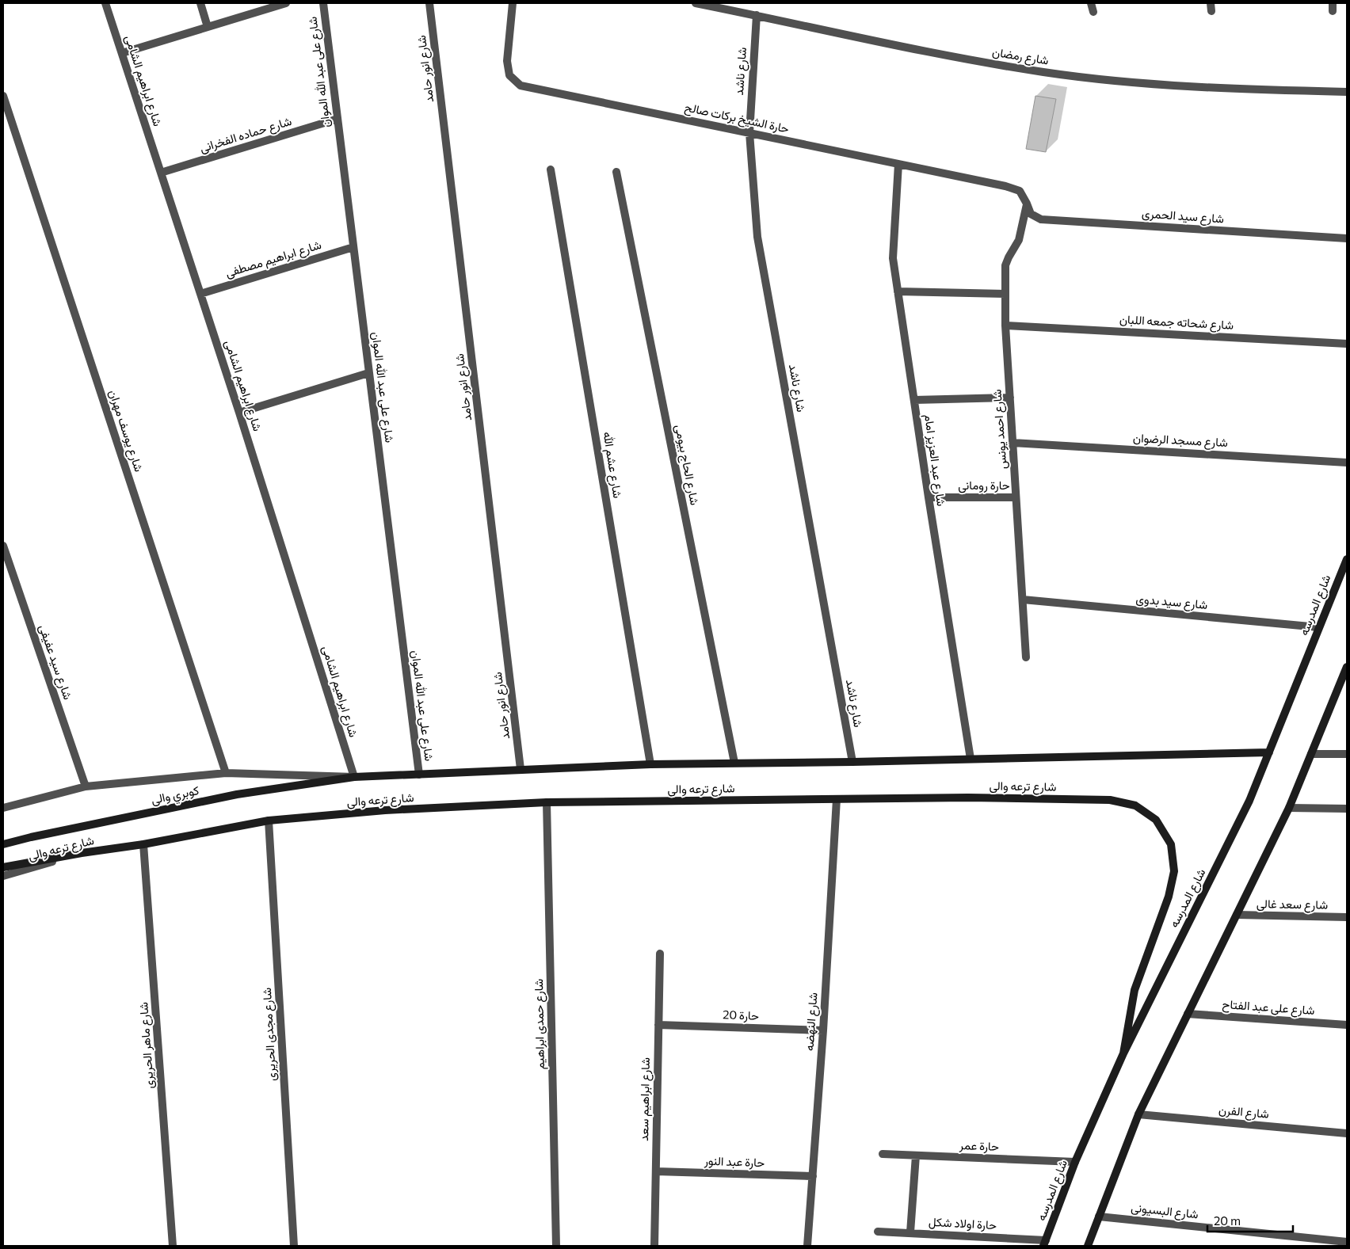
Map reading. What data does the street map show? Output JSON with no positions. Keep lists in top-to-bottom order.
{
  "streets": {
    "main road": ["شارع المدرسه", "شارع ترعه والى", "كوبري والى"],
    "street": [
      "شارع رمضان",
      "شارع انور حامد",
      "شارع ناشد",
      "شارع على عبد الله الموان",
      "شارع ابراهيم الشامى",
      "حارة الشيخ بركات صالح",
      "شارع حماده الفخرانى",
      "شارع سيد الحمرى",
      "شارع ابراهيم مصطفى",
      "شارع شحاته جمعه اللبان",
      "شارع احمد يونس",
      "شارع يوسف مهران",
      "شارع مسجد الرضوان",
      "شارع عبد العزيز امام",
      "شارع عشم الله",
      "شارع الحاج بيومى",
      "حارة رومانى",
      "شارع سيد بدوى",
      "شارع سيد عفيفى",
      "شارع سعد غالى",
      "شارع على عبد الفتاح",
      "حارة 20",
      "شارع النهضه",
      "شارع حمدى ابراهيم",
      "شارع مجدى الحريرى",
      "شارع ماهر الحريرى",
      "شارع ابراهيم سعد",
      "شارع الفرن",
      "حارة عمر",
      "حارة عبد النور",
      "شارع البسيونى",
      "حارة اولاد شكل"
    ]
  },
  "crossings": [
    ["شارع رمضان", "شارع ناشد"],
    ["شارع انور حامد", "شارع ترعه والى"],
    ["شارع ناشد", "حارة الشيخ بركات صالح"],
    ["شارع ناشد", "شارع ترعه والى"],
    ["شارع على عبد الله الموان", "شارع حماده الفخرانى"],
    ["شارع على عبد الله الموان", "شارع ابراهيم مصطفى"],
    ["شارع على عبد الله الموان", "شارع ترعه والى"],
    ["شارع ابراهيم الشامى", "شارع حماده الفخرانى"],
    ["شارع ابراهيم الشامى", "شارع ابراهيم مصطفى"],
    ["شارع ابراهيم الشامى", "شارع ترعه والى"],
    ["شارع ابراهيم الشامى", "كوبري والى"],
    ["حارة الشيخ بركات صالح", "شارع سيد الحمرى"],
    ["حارة الشيخ بركات صالح", "شارع احمد يونس"],
    ["حارة الشيخ بركات صالح", "شارع عبد العزيز امام"],
    ["شارع سيد الحمرى", "شارع احمد يونس"],
    ["شارع شحاته جمعه اللبان", "شارع احمد يونس"],
    ["شارع احمد يونس", "شارع مسجد الرضوان"],
    ["شارع احمد يونس", "حارة رومانى"],
    ["شارع احمد يونس", "شارع سيد بدوى"],
    ["شارع يوسف مهران", "شارع ترعه والى"],
    ["شارع عبد العزيز امام", "حارة رومانى"],
    ["شارع عبد العزيز امام", "شارع ترعه والى"],
    ["شارع عشم الله", "شارع ترعه والى"],
    ["شارع الحاج بيومى", "شارع ترعه والى"],
    ["شارع سيد بدوى", "شارع المدرسه"],
    ["شارع المدرسه", "شارع ترعه والى"],
    ["شارع المدرسه", "حارة عمر"],
    ["شارع المدرسه", "حارة اولاد شكل"],
    ["شارع سيد عفيفى", "شارع ترعه والى"],
    ["شارع ترعه والى", "كوبري والى"],
    ["شارع ترعه والى", "شارع النهضه"],
    ["شارع ترعه والى", "شارع حمدى ابراهيم"],
    ["شارع ترعه والى", "شارع مجدى الحريرى"],
    ["شارع ترعه والى", "شارع ماهر الحريرى"],
    ["حارة 20", "شارع النهضه"],
    ["حارة 20", "شارع ابراهيم سعد"],
    ["شارع النهضه", "حارة عبد النور"],
    ["شارع ابراهيم سعد", "حارة عبد النور"]
  ],
  "scale_bar": "20 m"
}
